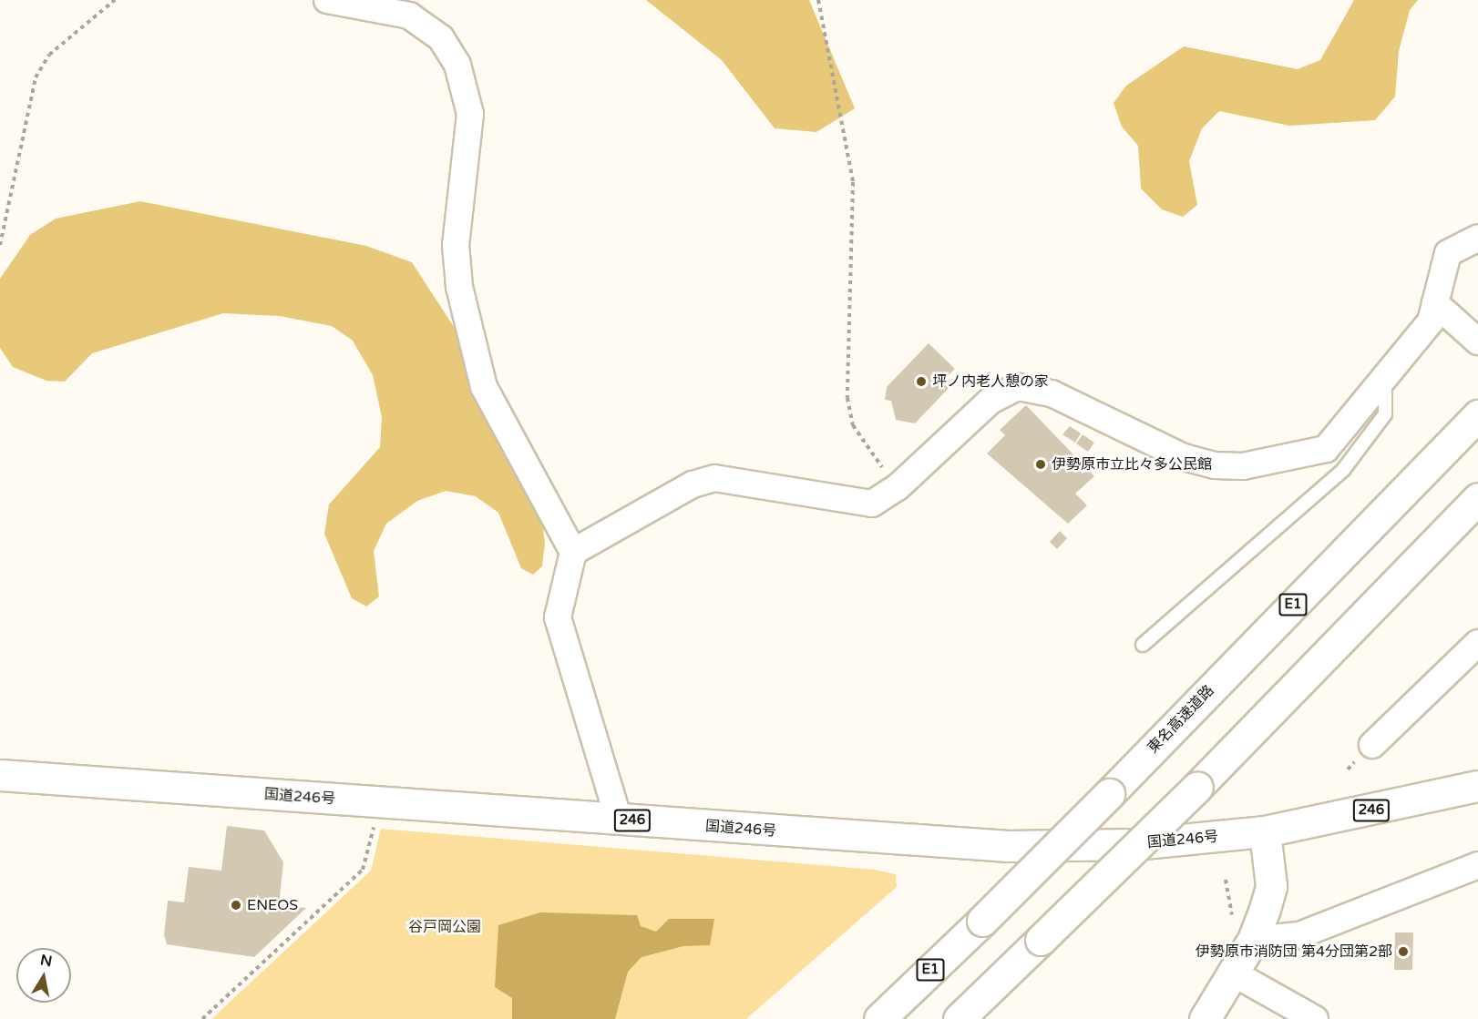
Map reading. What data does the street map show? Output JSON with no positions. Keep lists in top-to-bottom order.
{
  "streets": {
    "main road": [
      "E1",
      "東名高速道路",
      "国道246号",
      "246"
    ]
  },
  "parks": ["谷戸岡公園"],
  "places": [
    "坪ノ内老人憩の家",
    "伊勢原市立比々多公民館",
    "ENEOS",
    "伊勢原市消防団 第4分団第2部"
  ],
  "north": "top"
}
